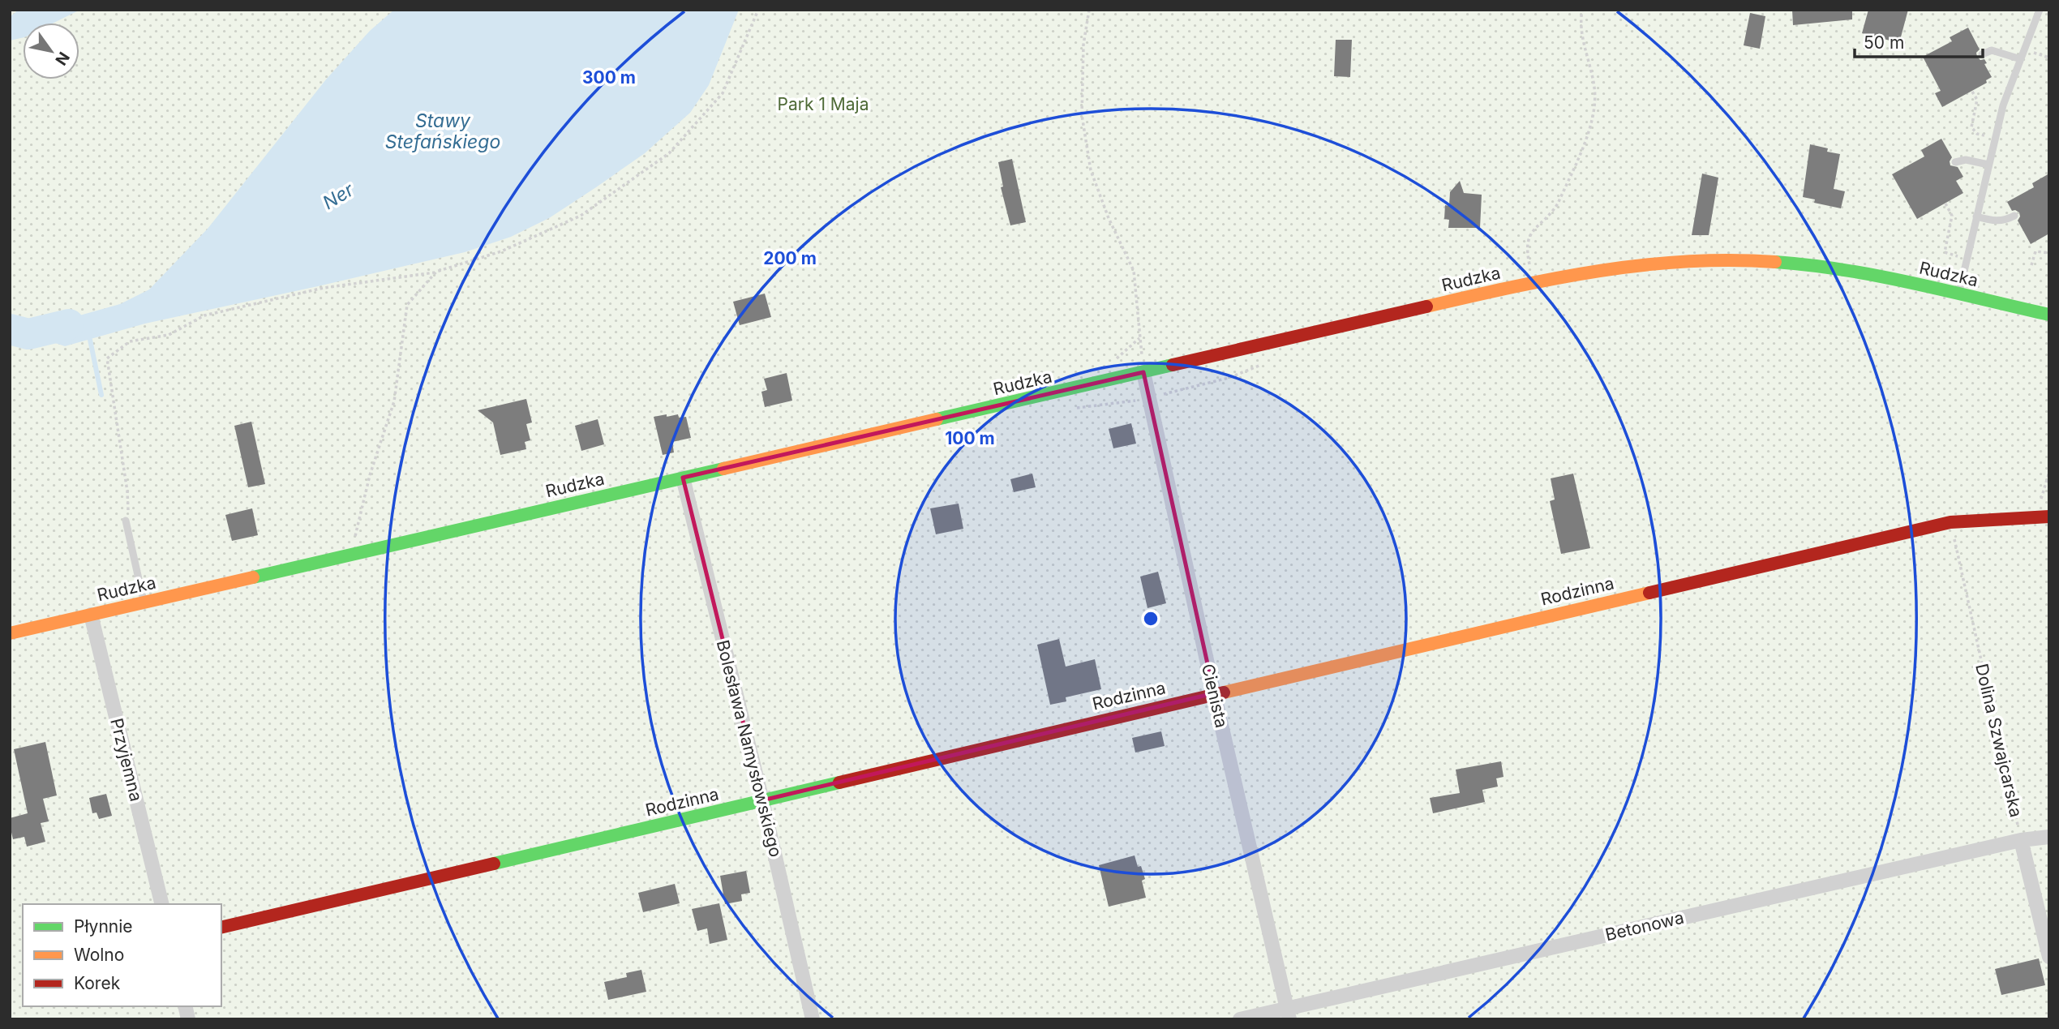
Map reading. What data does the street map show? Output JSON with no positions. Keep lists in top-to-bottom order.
{
  "streets": {
    "street": [
      "Rudzka",
      "Rodzinna",
      "Cienista",
      "Dolina Szwajcarska",
      "Bolesława Namysłowskiego",
      "Przyjemna",
      "Betonowa"
    ]
  },
  "crossings": [
    ["Rudzka", "Cienista"],
    ["Rudzka", "Bolesława Namysłowskiego"],
    ["Rudzka", "Przyjemna"],
    ["Rodzinna", "Cienista"],
    ["Rodzinna", "Dolina Szwajcarska"],
    ["Rodzinna", "Bolesława Namysłowskiego"],
    ["Cienista", "Betonowa"],
    ["Dolina Szwajcarska", "Betonowa"]
  ],
  "water": ["Stawy Stefańskiego", "Ner"],
  "parks": ["Park 1 Maja"],
  "legend": ["Płynnie", "Wolno", "Korek"],
  "scale_bar": "50 m",
  "north": "bottom right",
  "rings": ["300 m", "200 m", "100 m"]
}
